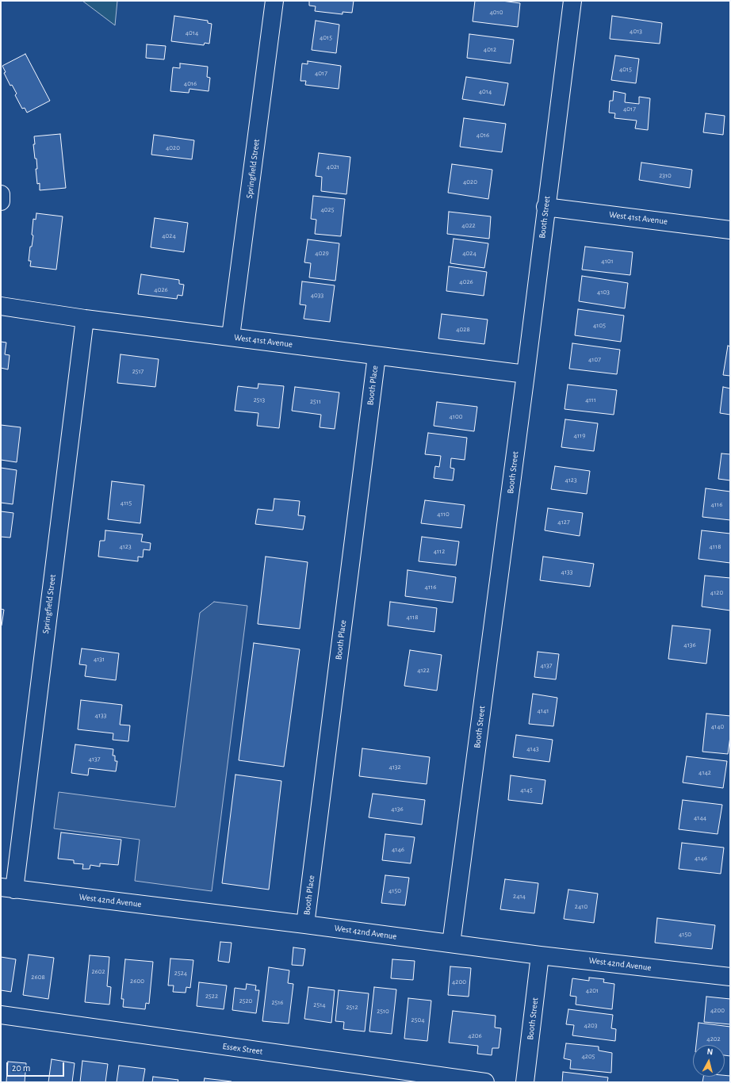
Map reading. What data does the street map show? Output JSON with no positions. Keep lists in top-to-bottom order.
{
  "streets": {
    "street": [
      "Springfield Street",
      "Booth Street",
      "West 41st Avenue",
      "Booth Place",
      "West 42nd Avenue",
      "Essex Street"
    ]
  },
  "crossings": [
    ["Springfield Street", "West 41st Avenue"],
    ["Springfield Street", "West 42nd Avenue"],
    ["Booth Street", "West 41st Avenue"],
    ["Booth Street", "West 42nd Avenue"],
    ["West 41st Avenue", "Booth Place"],
    ["Booth Place", "West 42nd Avenue"]
  ],
  "house_numbers": [
    "4010",
    "4013",
    "4014",
    "4015",
    "4012",
    "4015",
    "4017",
    "4016",
    "4014",
    "4017",
    "4016",
    "4020",
    "4021",
    "2310",
    "4020",
    "4025",
    "4022",
    "4024",
    "4029",
    "4024",
    "4101",
    "4026",
    "4026",
    "4103",
    "4033",
    "4105",
    "4028",
    "4107",
    "2517",
    "2513",
    "4111",
    "2511",
    "4100",
    "4119",
    "4123",
    "4115",
    "4116",
    "4110",
    "4127",
    "4123",
    "4118",
    "4112",
    "4133",
    "4116",
    "4120",
    "4118",
    "4136",
    "4131",
    "4137",
    "4122",
    "4141",
    "4133",
    "4140",
    "4143",
    "4137",
    "4132",
    "4142",
    "4145",
    "4136",
    "4144",
    "4146",
    "4146",
    "4150",
    "2414",
    "2410",
    "4150",
    "2602",
    "2524",
    "2608",
    "2600",
    "4200",
    "4201",
    "2522",
    "2520",
    "2516",
    "2514",
    "2512",
    "4200",
    "2510",
    "2504",
    "4203",
    "4206",
    "4202",
    "4205"
  ],
  "scale_bar": "20 m",
  "north": "top"
}
